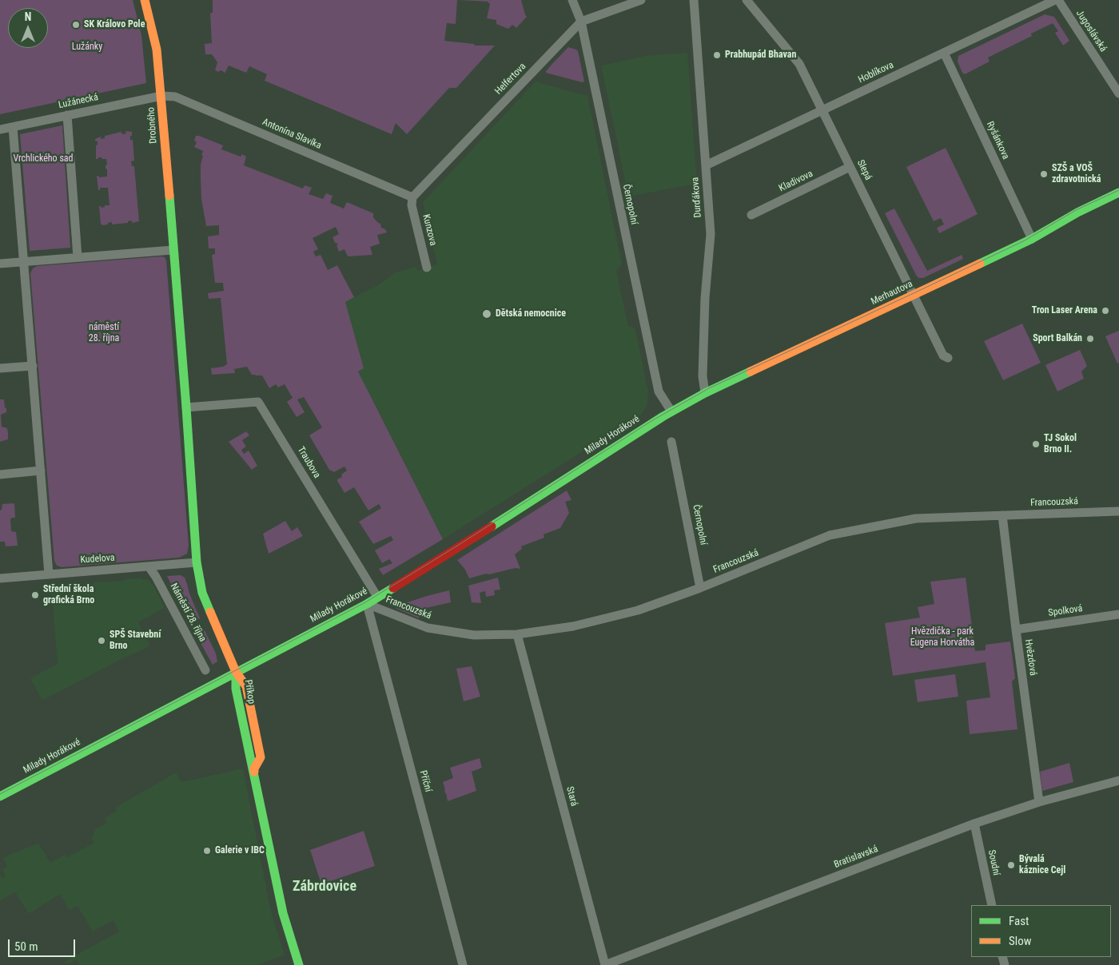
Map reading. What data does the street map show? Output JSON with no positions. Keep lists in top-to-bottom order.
{
  "streets": {
    "street": [
      "Jugoslávská",
      "Hoblíkova",
      "Helfertova",
      "Lužánecká",
      "Drobného",
      "Antonína Slavíka",
      "Ryšánkova",
      "Slepá",
      "Kladivova",
      "Durďákova",
      "Černopolní",
      "Kunzova",
      "Merhautova",
      "Milady Horákové",
      "Traubova",
      "Francouzská",
      "Kudelova",
      "Spolková",
      "Náměstí 28. října",
      "Hvězdová",
      "Příkop",
      "Příční",
      "Stará",
      "Bratislavská",
      "Soudní"
    ]
  },
  "crossings": [
    ["Hoblíkova", "Ryšánkova"],
    ["Hoblíkova", "Slepá"],
    ["Hoblíkova", "Durďákova"],
    ["Helfertova", "Antonína Slavíka"],
    ["Helfertova", "Černopolní"],
    ["Helfertova", "Kunzova"],
    ["Lužánecká", "Drobného"],
    ["Lužánecká", "Antonína Slavíka"],
    ["Drobného", "Antonína Slavíka"],
    ["Antonína Slavíka", "Kunzova"],
    ["Ryšánkova", "Merhautova"],
    ["Slepá", "Kladivova"],
    ["Slepá", "Merhautova"],
    ["Durďákova", "Merhautova"],
    ["Černopolní", "Merhautova"],
    ["Černopolní", "Milady Horákové"],
    ["Černopolní", "Francouzská"],
    ["Merhautova", "Milady Horákové"],
    ["Milady Horákové", "Traubova"],
    ["Milady Horákové", "Francouzská"],
    ["Milady Horákové", "Náměstí 28. října"],
    ["Milady Horákové", "Příkop"],
    ["Milady Horákové", "Příční"],
    ["Francouzská", "Hvězdová"],
    ["Francouzská", "Příční"],
    ["Francouzská", "Stará"],
    ["Kudelova", "Náměstí 28. října"],
    ["Spolková", "Hvězdová"],
    ["Náměstí 28. října", "Příkop"],
    ["Hvězdová", "Bratislavská"],
    ["Stará", "Bratislavská"],
    ["Bratislavská", "Soudní"]
  ],
  "districts": ["Zábrdovice"],
  "parks": [
    "Lužánky",
    "Vrchlického sad",
    "náměstí 28. října",
    "Hvězdička - park Eugena Horvátha"
  ],
  "places": [
    "SK Královo Pole",
    "Prabhupád Bhavan",
    "SZŠ a VOŠ zdravotnická",
    "Tron Laser Arena",
    "Dětská nemocnice",
    "Sport Balkán",
    "TJ Sokol Brno II.",
    "Střední škola grafická Brno",
    "SPŠ Stavební Brno",
    "Galerie v IBC",
    "Bývalá káznice Cejl"
  ],
  "legend": ["Fast", "Slow"],
  "scale_bar": "50 m",
  "north": "top"
}
